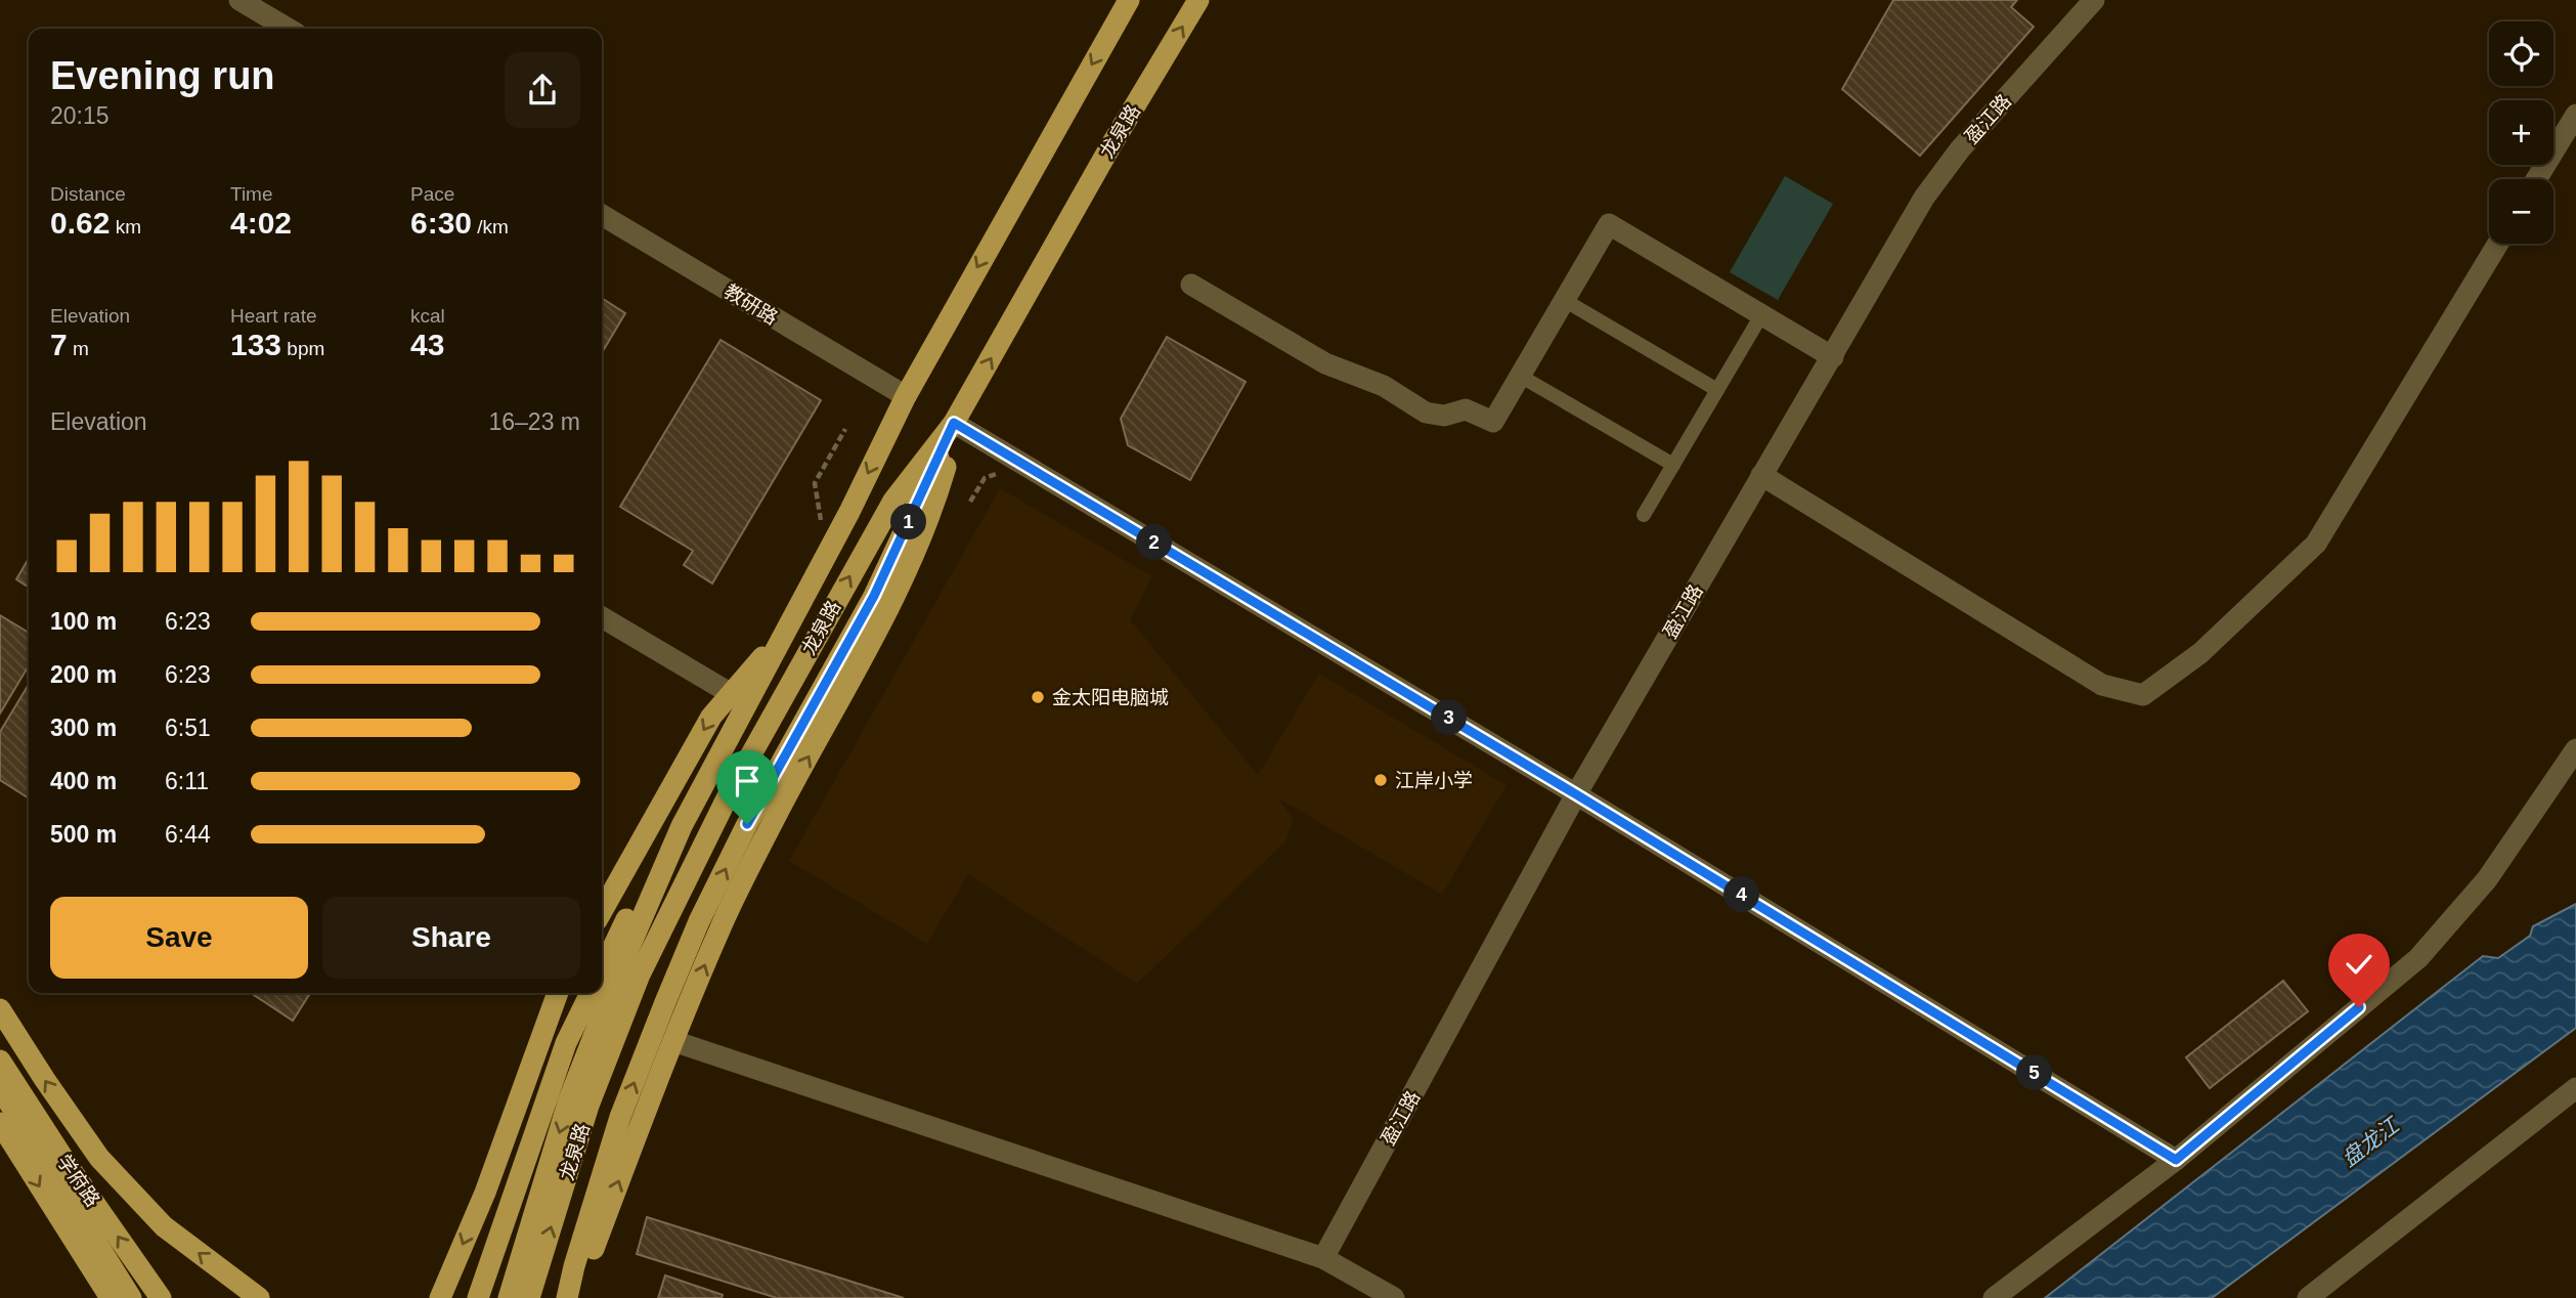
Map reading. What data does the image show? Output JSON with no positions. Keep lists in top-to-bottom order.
{
  "streets": {
    "main road": ["龙泉路", "学府路"],
    "street": ["盈江路", "教研路"]
  },
  "crossings": [
    ["龙泉路", "教研路"]
  ],
  "water": ["盘龙江"],
  "places": ["金太阳电脑城", "江岸小学"],
  "page": {
    "map_buttons": ["+", "−"],
    "heading": ["Evening run", "20:15"],
    "stats": [
      ["Distance", "0.62 km"],
      ["Time", "4:02"],
      ["Pace", "6:30 /km"],
      ["Elevation", "7 m"],
      ["Heart rate", "133 bpm"],
      ["kcal", "43"]
    ],
    "chart": ["Elevation", "16–23 m"],
    "pins": [
      "1",
      "2",
      "3",
      "4",
      "5"
    ],
    "list": [
      {
        "name": "100 m",
        "note": "6:23"
      },
      {
        "name": "200 m",
        "note": "6:23"
      },
      {
        "name": "300 m",
        "note": "6:51"
      },
      {
        "name": "400 m",
        "note": "6:11"
      },
      {
        "name": "500 m",
        "note": "6:44"
      }
    ],
    "buttons": ["Save", "Share"]
  }
}
